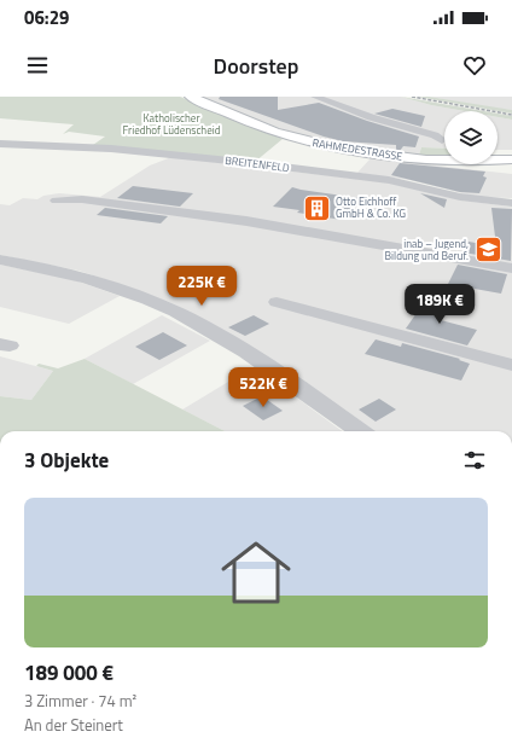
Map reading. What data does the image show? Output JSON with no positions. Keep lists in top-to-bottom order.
{
  "streets": {
    "main road": ["RAHMEDESTRASSE"],
    "street": ["BREITENFELD"]
  },
  "parks": ["Katholischer Friedhof Lüdenscheid"],
  "places": {
    "building": ["Otto Eichhoff GmbH & Co. KG"],
    "school or university": ["inab – Jugend, Bildung und Beruf."]
  },
  "page": {
    "status": "06:29",
    "header": "Doorstep",
    "price": ["225K €", "189K €", "522K €"],
    "heading": "3 Objekte",
    "list": [
      {
        "name": "189 000 €",
        "note": "3 Zimmer · 74 m² · An der Steinert"
      }
    ]
  }
}
